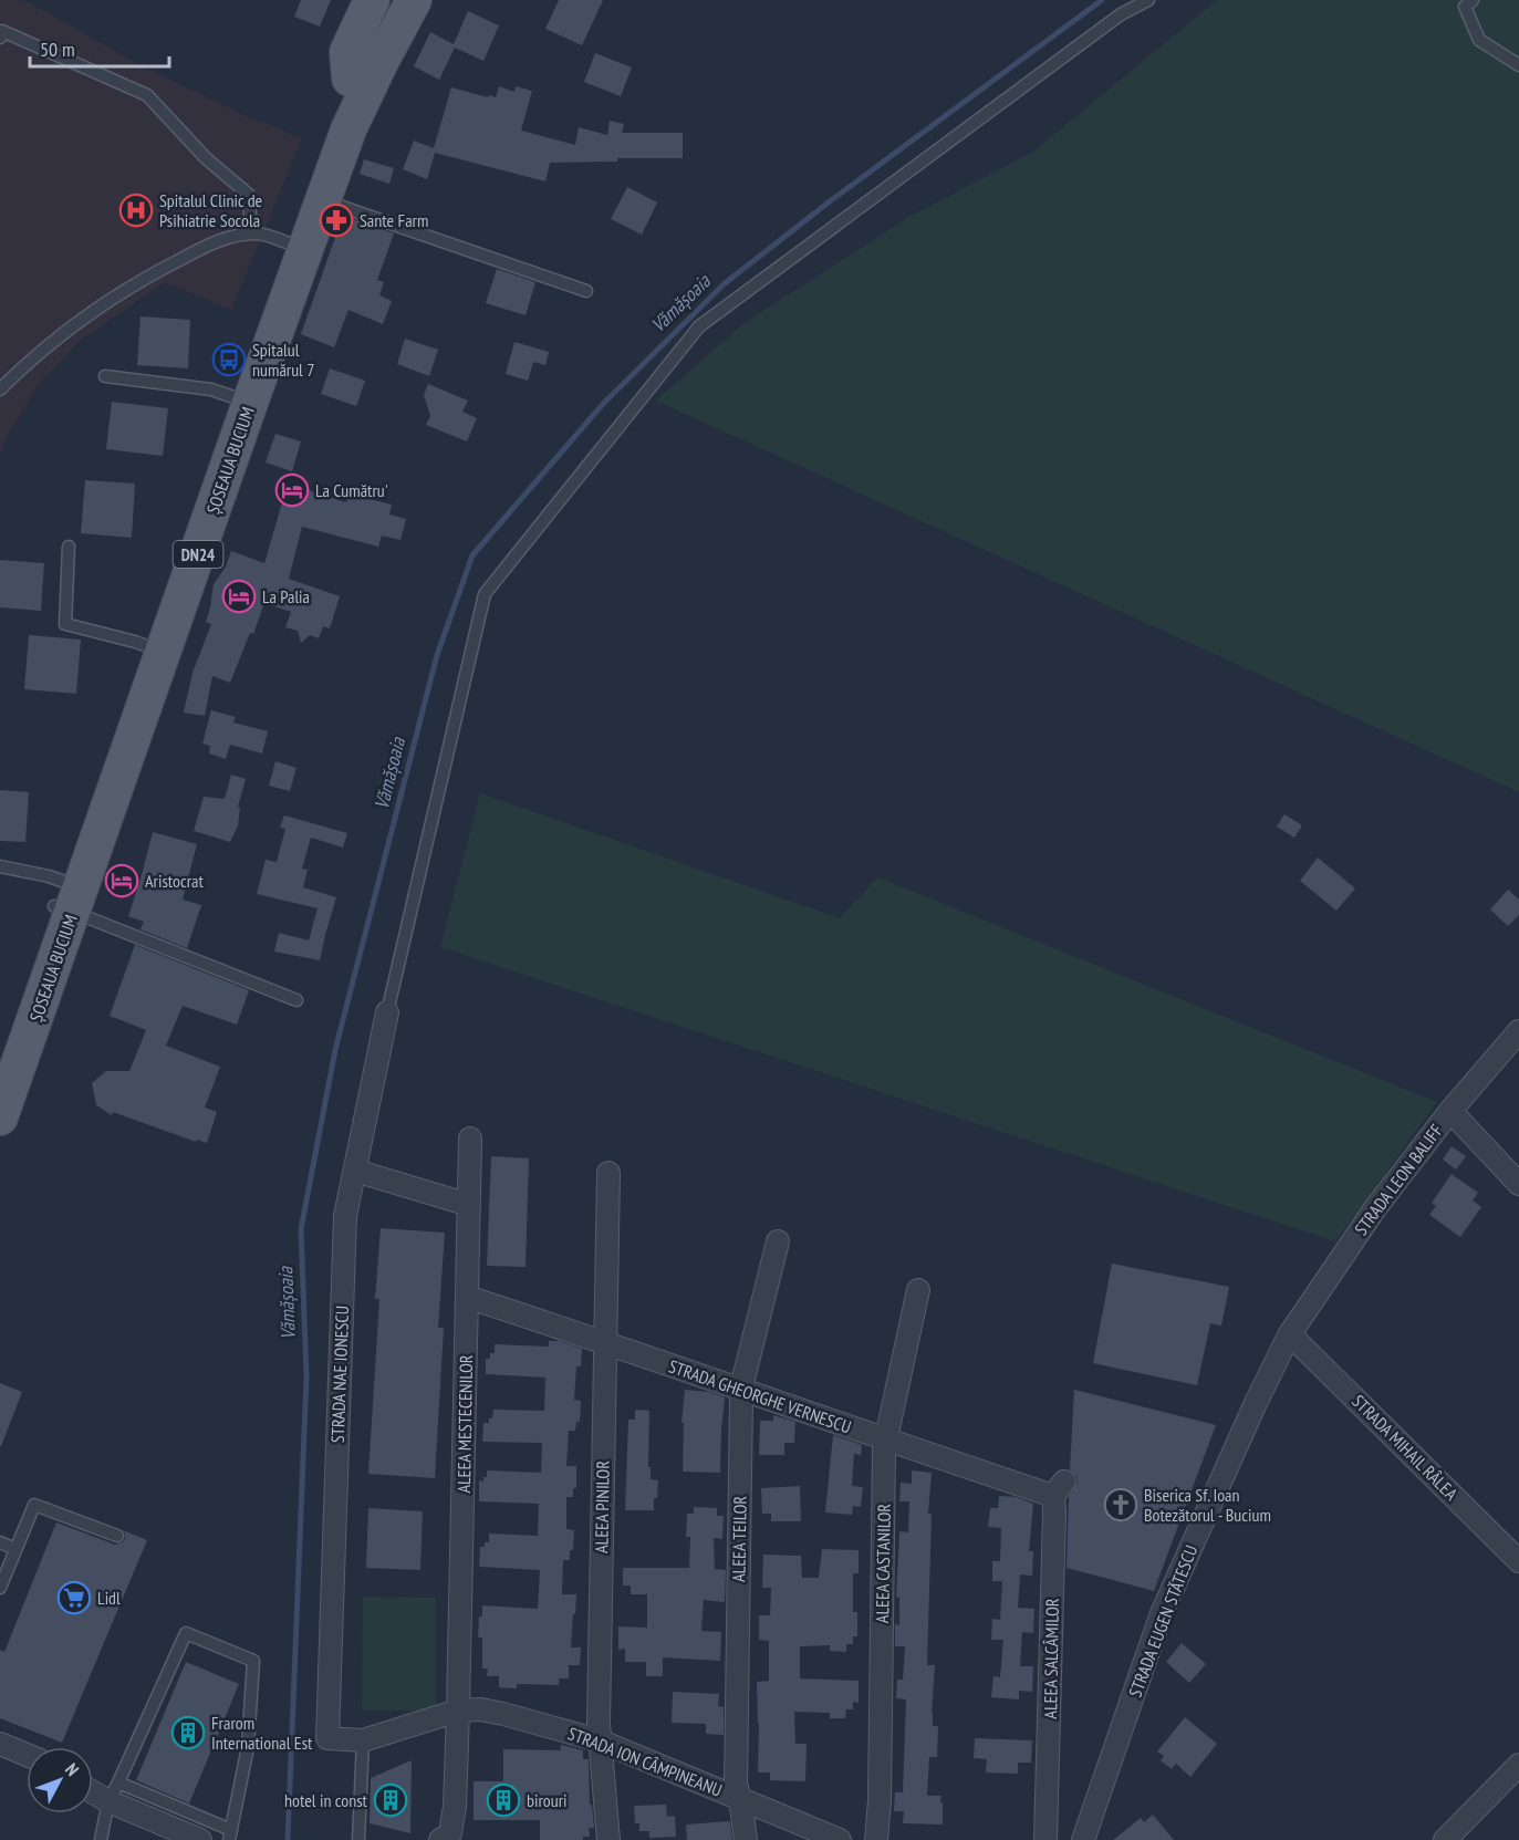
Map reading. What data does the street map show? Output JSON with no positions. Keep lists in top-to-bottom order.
{
  "streets": {
    "main road": ["ȘOSEAUA BUCIUM", "DN24"],
    "street": [
      "STRADA LEON BALIFF",
      "STRADA NAE IONESCU",
      "STRADA GHEORGHE VERNESCU",
      "ALEEA MESTECENILOR",
      "STRADA MIHAIL RÂLEA",
      "ALEEA PINILOR",
      "ALEEA TEILOR",
      "ALEEA CASTANILOR",
      "STRADA EUGEN STĂTESCU",
      "ALEEA SALCÂMILOR",
      "STRADA ION CÂMPINEANU"
    ]
  },
  "crossings": [
    ["STRADA LEON BALIFF", "STRADA MIHAIL RÂLEA"],
    ["STRADA LEON BALIFF", "STRADA EUGEN STĂTESCU"],
    ["STRADA NAE IONESCU", "STRADA ION CÂMPINEANU"],
    ["STRADA GHEORGHE VERNESCU", "ALEEA MESTECENILOR"],
    ["STRADA GHEORGHE VERNESCU", "ALEEA PINILOR"],
    ["STRADA GHEORGHE VERNESCU", "ALEEA TEILOR"],
    ["STRADA GHEORGHE VERNESCU", "ALEEA CASTANILOR"],
    ["STRADA GHEORGHE VERNESCU", "ALEEA SALCÂMILOR"],
    ["ALEEA MESTECENILOR", "STRADA ION CÂMPINEANU"],
    ["STRADA MIHAIL RÂLEA", "STRADA EUGEN STĂTESCU"],
    ["ALEEA PINILOR", "STRADA ION CÂMPINEANU"],
    ["ALEEA TEILOR", "STRADA ION CÂMPINEANU"]
  ],
  "water": ["Vămășoaia"],
  "places": {
    "hospital": ["Spitalul Clinic de Psihiatrie Socola"],
    "pharmacy": ["Sante Farm"],
    "bus stop": ["Spitalul numărul 7"],
    "hotel": ["La Cumătru'", "La Palia", "Aristocrat"],
    "church": ["Biserica Sf. Ioan Botezătorul - Bucium"],
    "supermarket": ["Lidl"],
    "building": ["Frarom International Est", "hotel in const", "birouri"]
  },
  "scale_bar": "50 m",
  "north": "top right"
}
